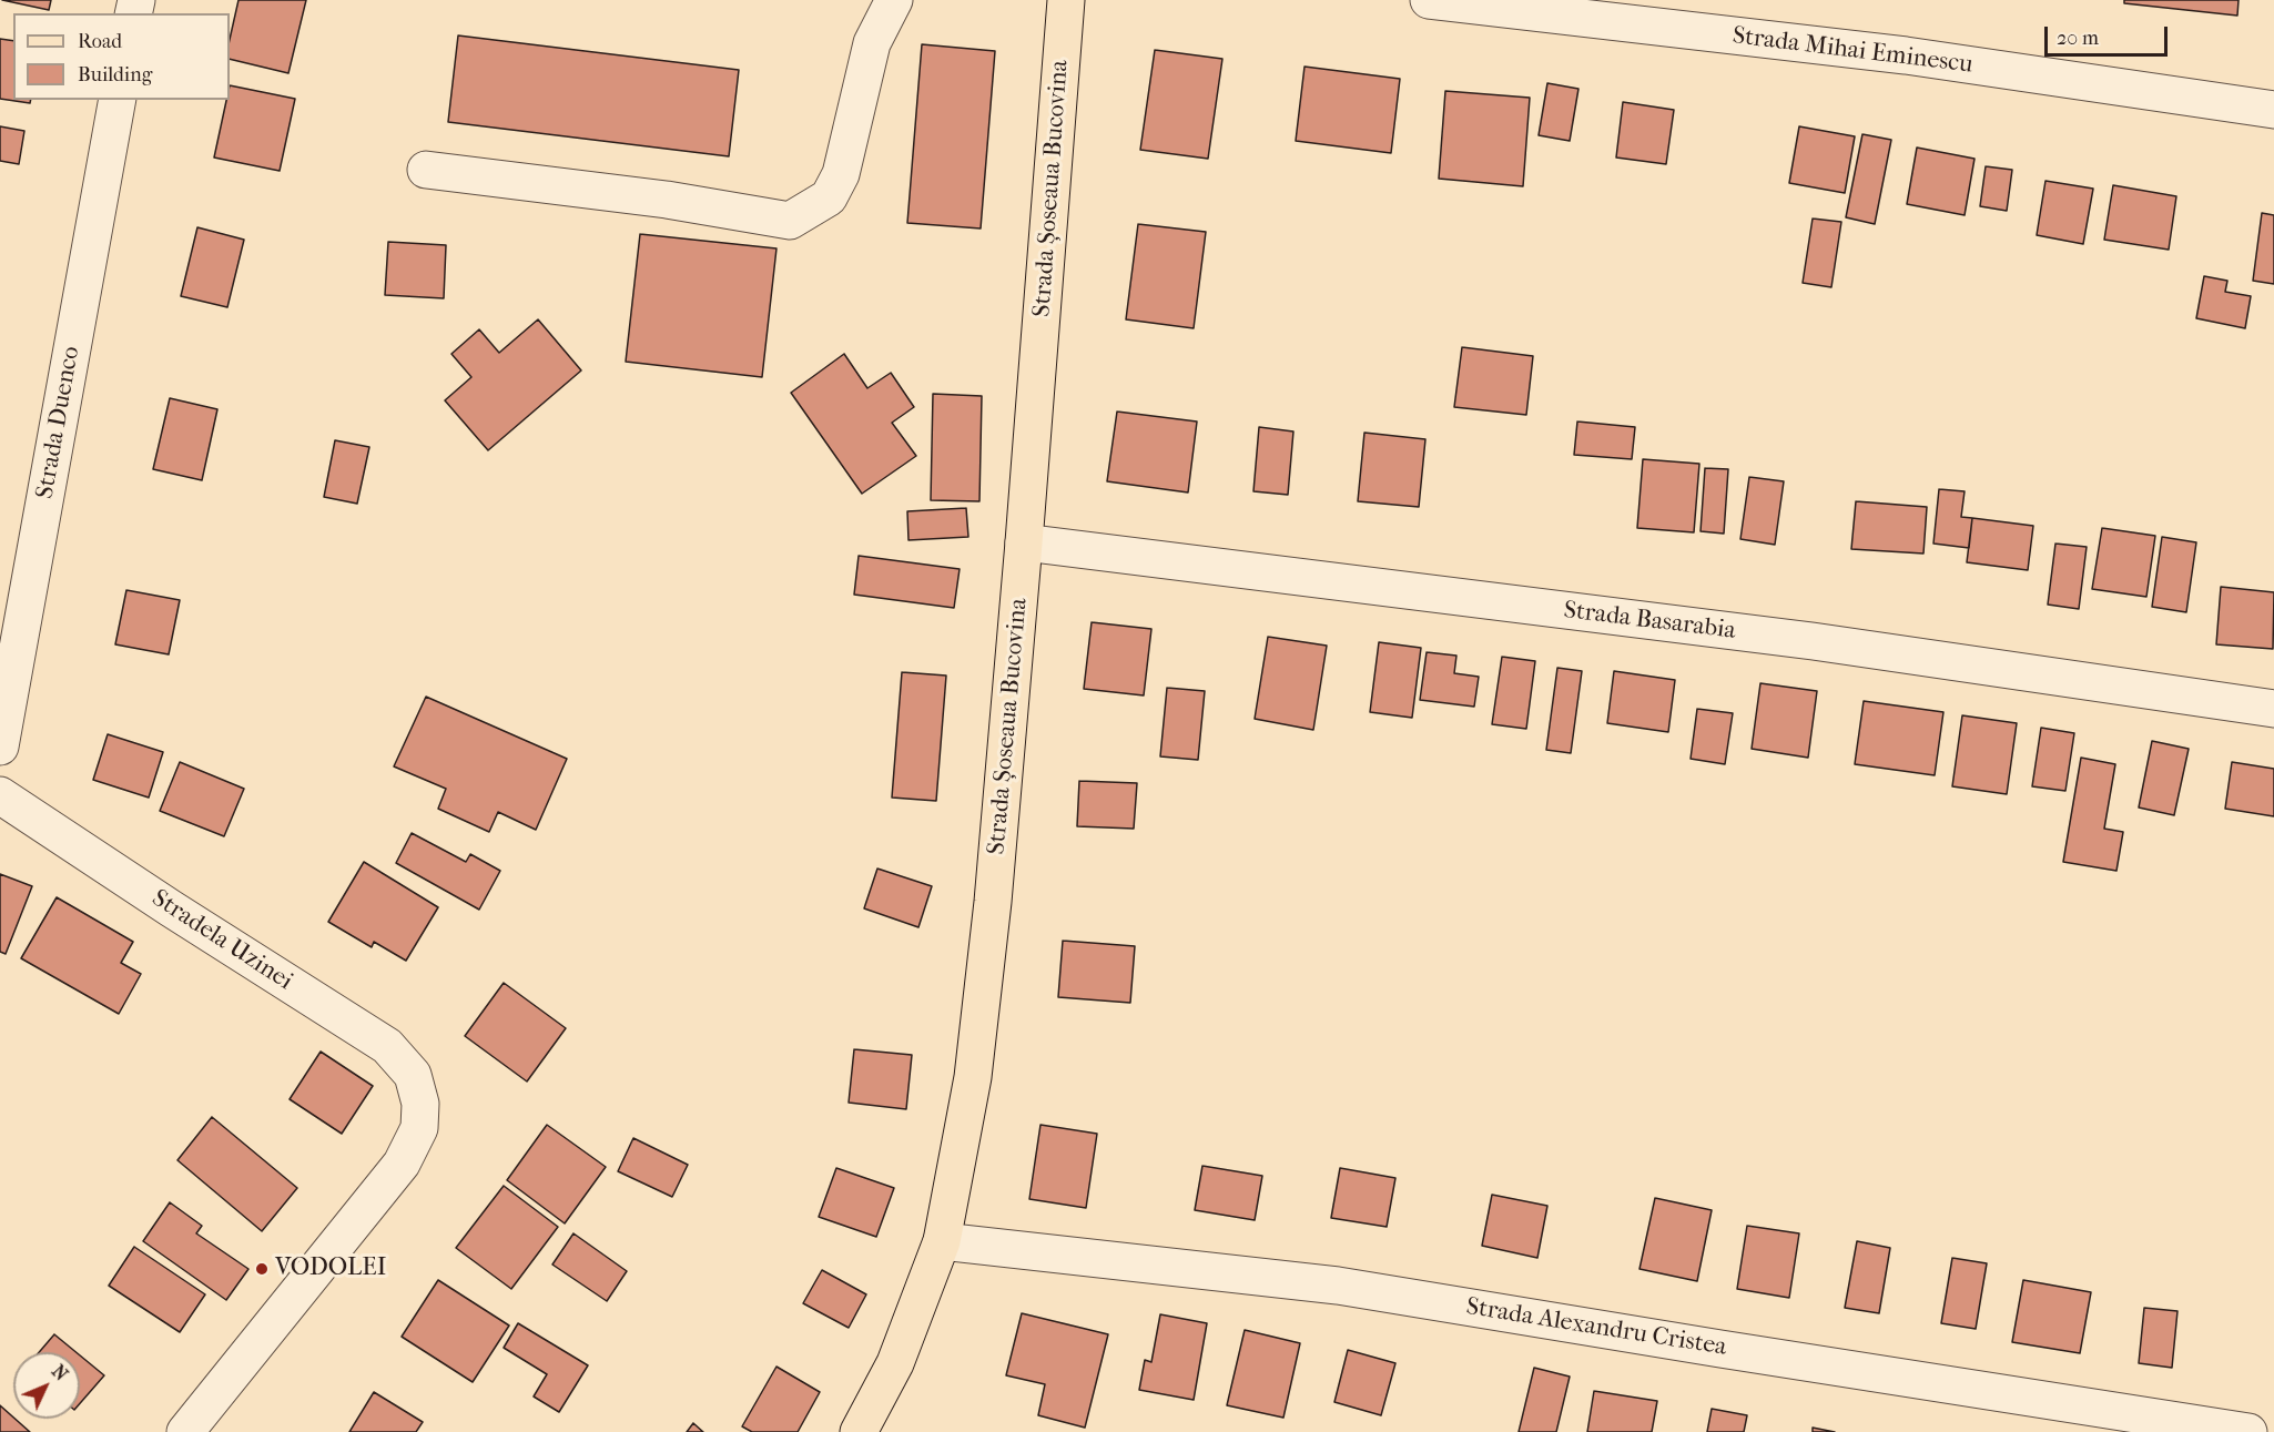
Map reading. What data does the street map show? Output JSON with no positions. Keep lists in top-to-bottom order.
{
  "streets": {
    "main road": ["Strada Șoseaua Bucovina"],
    "street": [
      "Strada Mihai Eminescu",
      "Strada Duenco",
      "Strada Basarabia",
      "Stradela Uzinei",
      "Strada Alexandru Cristea"
    ]
  },
  "crossings": [
    ["Strada Șoseaua Bucovina", "Strada Basarabia"],
    ["Strada Șoseaua Bucovina", "Strada Alexandru Cristea"]
  ],
  "places": ["VODOLEI"],
  "legend": ["Road", "Building"],
  "scale_bar": "20 m",
  "north": "top right"
}
